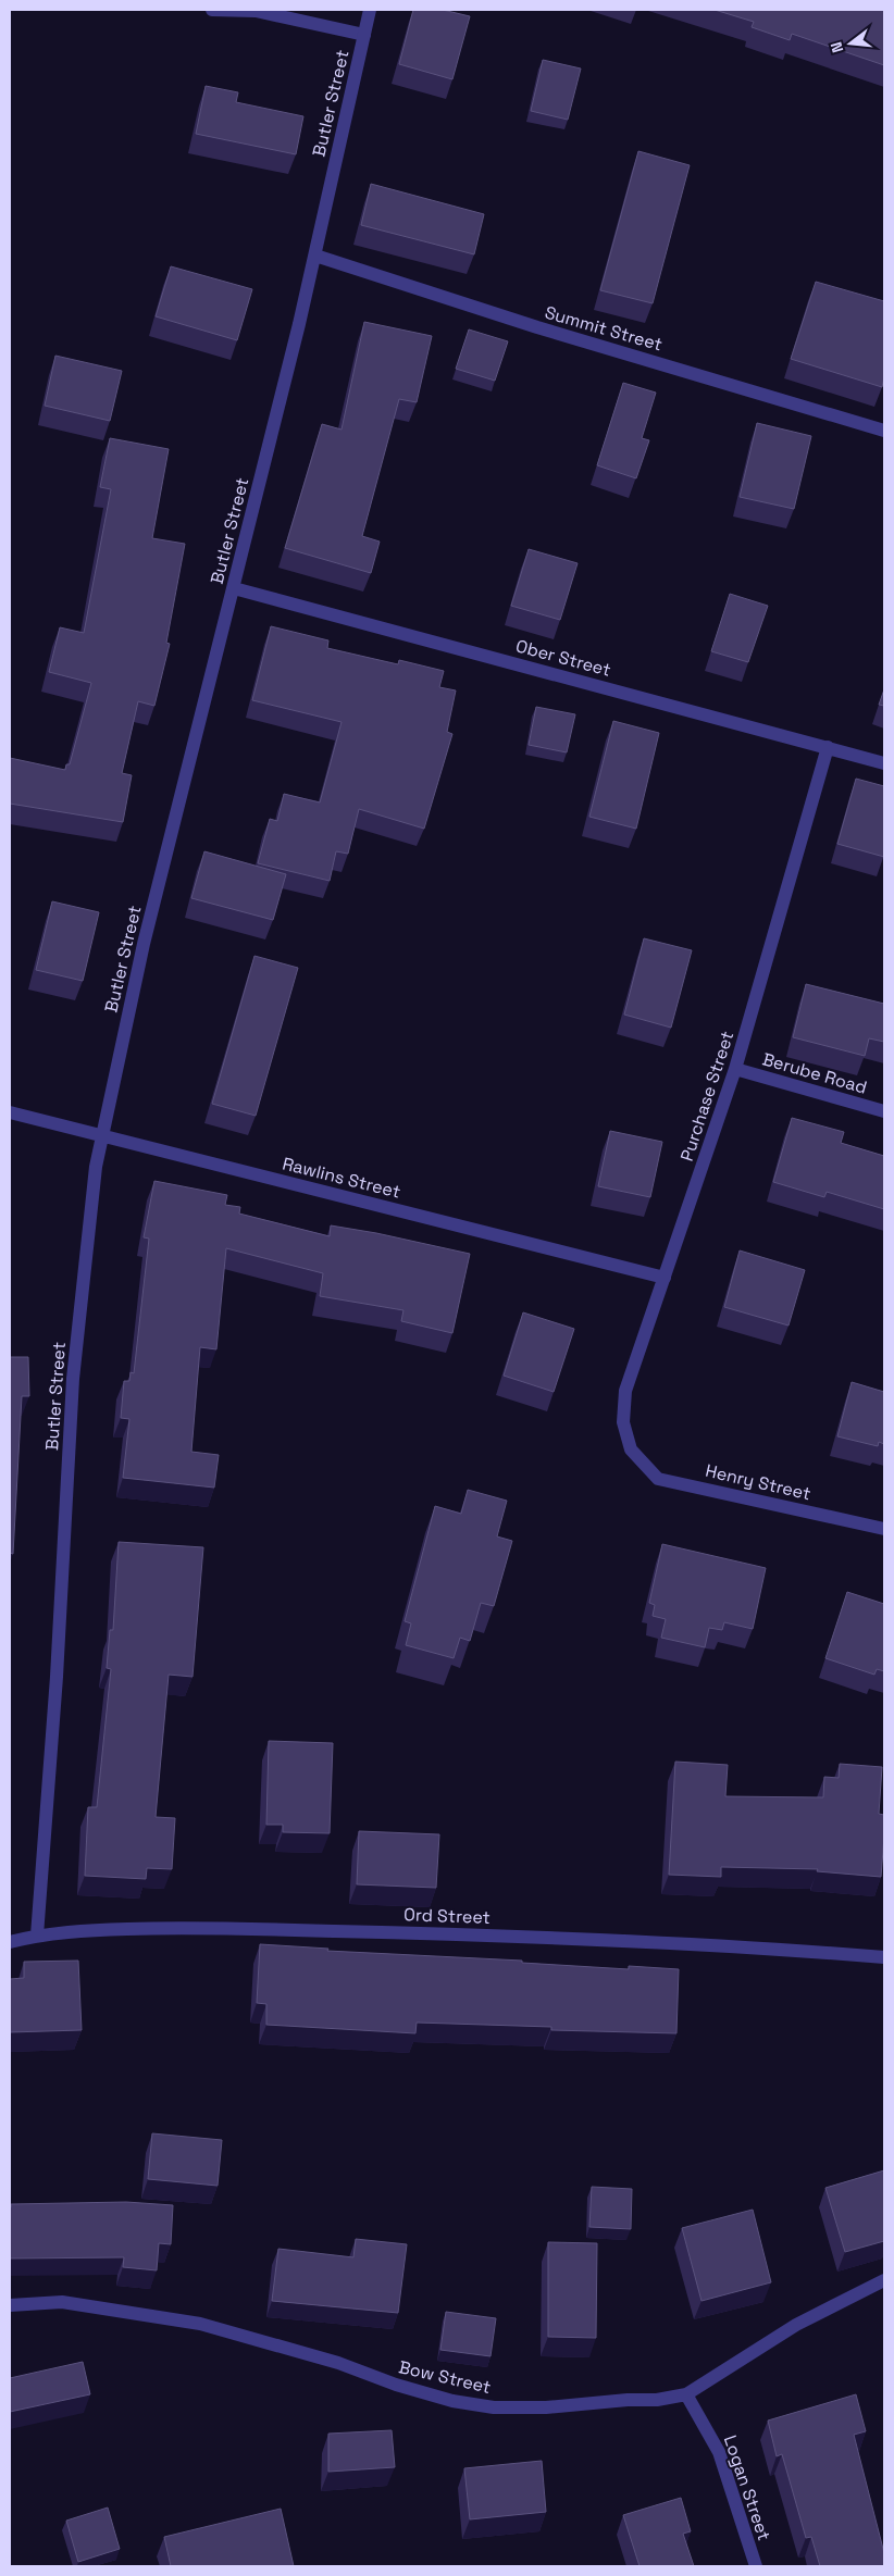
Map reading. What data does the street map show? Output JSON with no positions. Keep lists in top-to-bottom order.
{
  "streets": {
    "street": [
      "Butler Street",
      "Summit Street",
      "Ober Street",
      "Berube Road",
      "Purchase Street",
      "Rawlins Street",
      "Henry Street",
      "Ord Street",
      "Bow Street",
      "Logan Street"
    ]
  },
  "crossings": [
    ["Butler Street", "Summit Street"],
    ["Butler Street", "Ober Street"],
    ["Butler Street", "Rawlins Street"],
    ["Butler Street", "Ord Street"],
    ["Ober Street", "Purchase Street"],
    ["Berube Road", "Purchase Street"],
    ["Purchase Street", "Rawlins Street"],
    ["Purchase Street", "Henry Street"],
    ["Bow Street", "Logan Street"]
  ],
  "north": "left"
}
